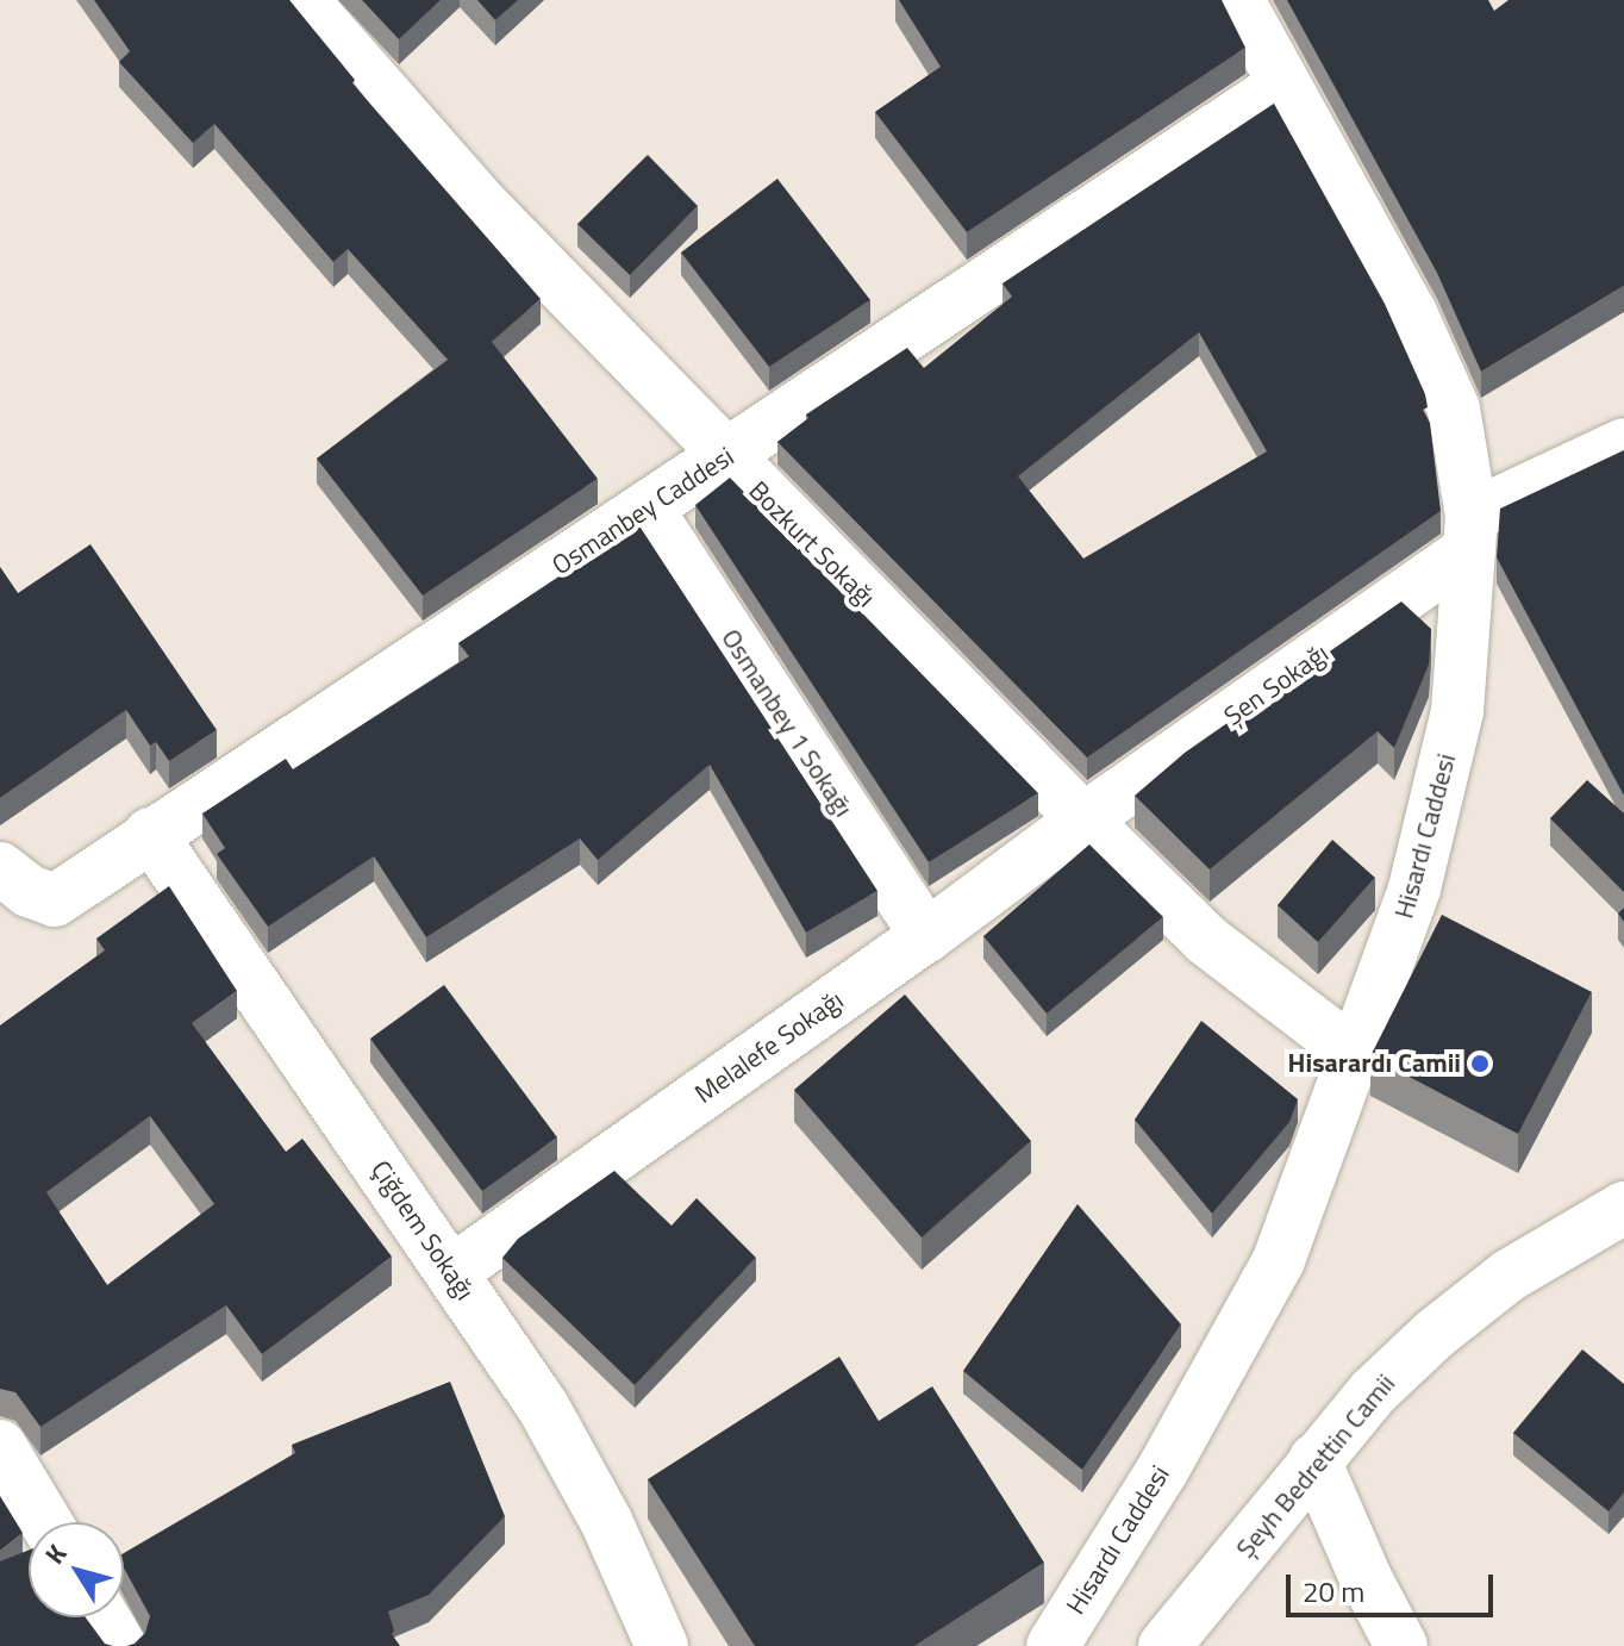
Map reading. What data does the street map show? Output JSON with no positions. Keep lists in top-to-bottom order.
{
  "streets": {
    "street": [
      "Osmanbey Caddesi",
      "Bozkurt Sokağı",
      "Şen Sokağı",
      "Osmanbey 1 Sokağı",
      "Hisardı Caddesi",
      "Melalefe Sokağı",
      "Çiğdem Sokağı",
      "Şeyh Bedrettin Camii"
    ]
  },
  "crossings": [
    ["Osmanbey Caddesi", "Bozkurt Sokağı"],
    ["Osmanbey Caddesi", "Osmanbey 1 Sokağı"],
    ["Osmanbey Caddesi", "Hisardı Caddesi"],
    ["Osmanbey Caddesi", "Çiğdem Sokağı"],
    ["Bozkurt Sokağı", "Şen Sokağı"],
    ["Bozkurt Sokağı", "Hisardı Caddesi"],
    ["Bozkurt Sokağı", "Melalefe Sokağı"],
    ["Şen Sokağı", "Hisardı Caddesi"],
    ["Şen Sokağı", "Melalefe Sokağı"],
    ["Osmanbey 1 Sokağı", "Melalefe Sokağı"],
    ["Melalefe Sokağı", "Çiğdem Sokağı"]
  ],
  "places": ["Hisarardı Camii"],
  "scale_bar": "20 m",
  "north": "top left"
}
